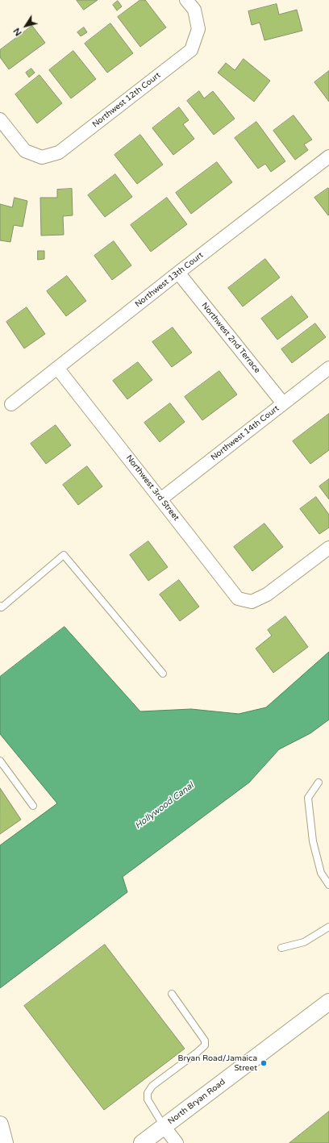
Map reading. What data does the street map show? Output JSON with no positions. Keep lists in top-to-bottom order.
{
  "streets": {
    "street": [
      "Northwest 12th Court",
      "Northwest 13th Court",
      "Northwest 2nd Terrace",
      "Northwest 14th Court",
      "Northwest 3rd Street",
      "North Bryan Road"
    ]
  },
  "crossings": [
    ["Northwest 13th Court", "Northwest 2nd Terrace"],
    ["Northwest 13th Court", "Northwest 3rd Street"],
    ["Northwest 2nd Terrace", "Northwest 14th Court"],
    ["Northwest 14th Court", "Northwest 3rd Street"]
  ],
  "water": ["Hollywood Canal"],
  "places": ["Bryan Road/Jamaica Street"],
  "north": "bottom left"
}
